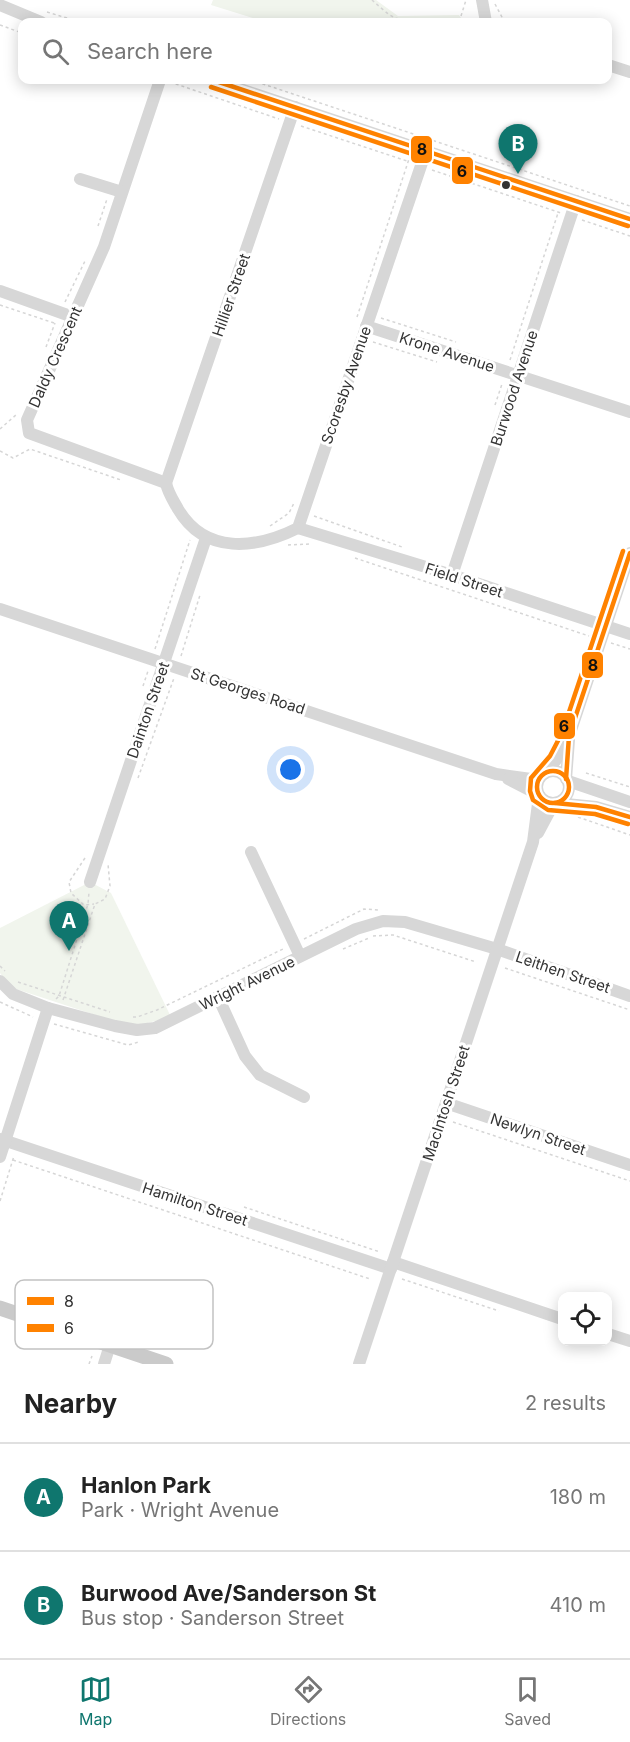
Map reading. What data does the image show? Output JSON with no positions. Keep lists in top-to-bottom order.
{
  "streets": {
    "street": [
      "Hillier Street",
      "Krone Avenue",
      "Daldy Crescent",
      "Scoresby Avenue",
      "Burwood Avenue",
      "Field Street",
      "St Georges Road",
      "Dainton Street",
      "Leithen Street",
      "Wright Avenue",
      "MacIntosh Street",
      "Newlyn Street",
      "Hamilton Street"
    ]
  },
  "crossings": [
    ["Hillier Street", "Daldy Crescent"],
    ["Krone Avenue", "Scoresby Avenue"],
    ["Krone Avenue", "Burwood Avenue"],
    ["Scoresby Avenue", "Field Street"],
    ["Burwood Avenue", "Field Street"],
    ["St Georges Road", "Dainton Street"],
    ["St Georges Road", "MacIntosh Street"],
    ["Leithen Street", "Wright Avenue"],
    ["Leithen Street", "MacIntosh Street"],
    ["Wright Avenue", "MacIntosh Street"],
    ["MacIntosh Street", "Newlyn Street"],
    ["MacIntosh Street", "Hamilton Street"]
  ],
  "lines": ["transit line 8", "transit line 6"],
  "legend": ["8", "6"],
  "page": {
    "search": "Search here",
    "pins": ["B", "A"],
    "heading": ["Nearby", "2 results"],
    "list": [
      {
        "mark": "A",
        "name": "Hanlon Park",
        "note": "Park · Wright Avenue",
        "value": "180 m"
      },
      {
        "mark": "B",
        "name": "Burwood Ave/Sanderson St",
        "note": "Bus stop · Sanderson Street",
        "value": "410 m"
      }
    ],
    "nav": ["Map", "Directions", "Saved"]
  }
}
